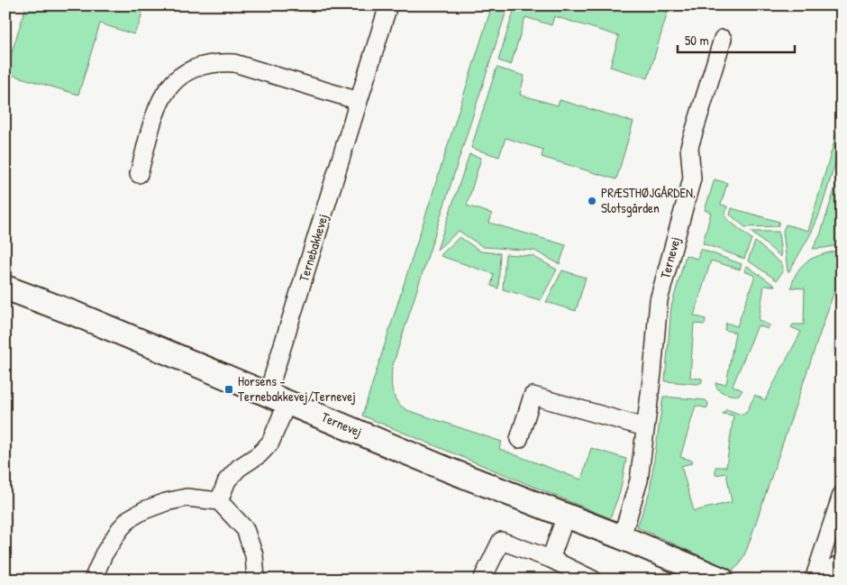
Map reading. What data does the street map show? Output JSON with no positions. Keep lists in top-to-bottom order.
{
  "streets": {
    "street": ["Ternebakkevej", "Ternevej"]
  },
  "crossings": [
    ["Ternebakkevej", "Ternevej"]
  ],
  "places": {
    "other": ["PRÆSTHØJGÅRDEN, Slotsgården"],
    "transit": ["Horsens - Ternebakkevej/Ternevej"]
  },
  "scale_bar": "50 m"
}
